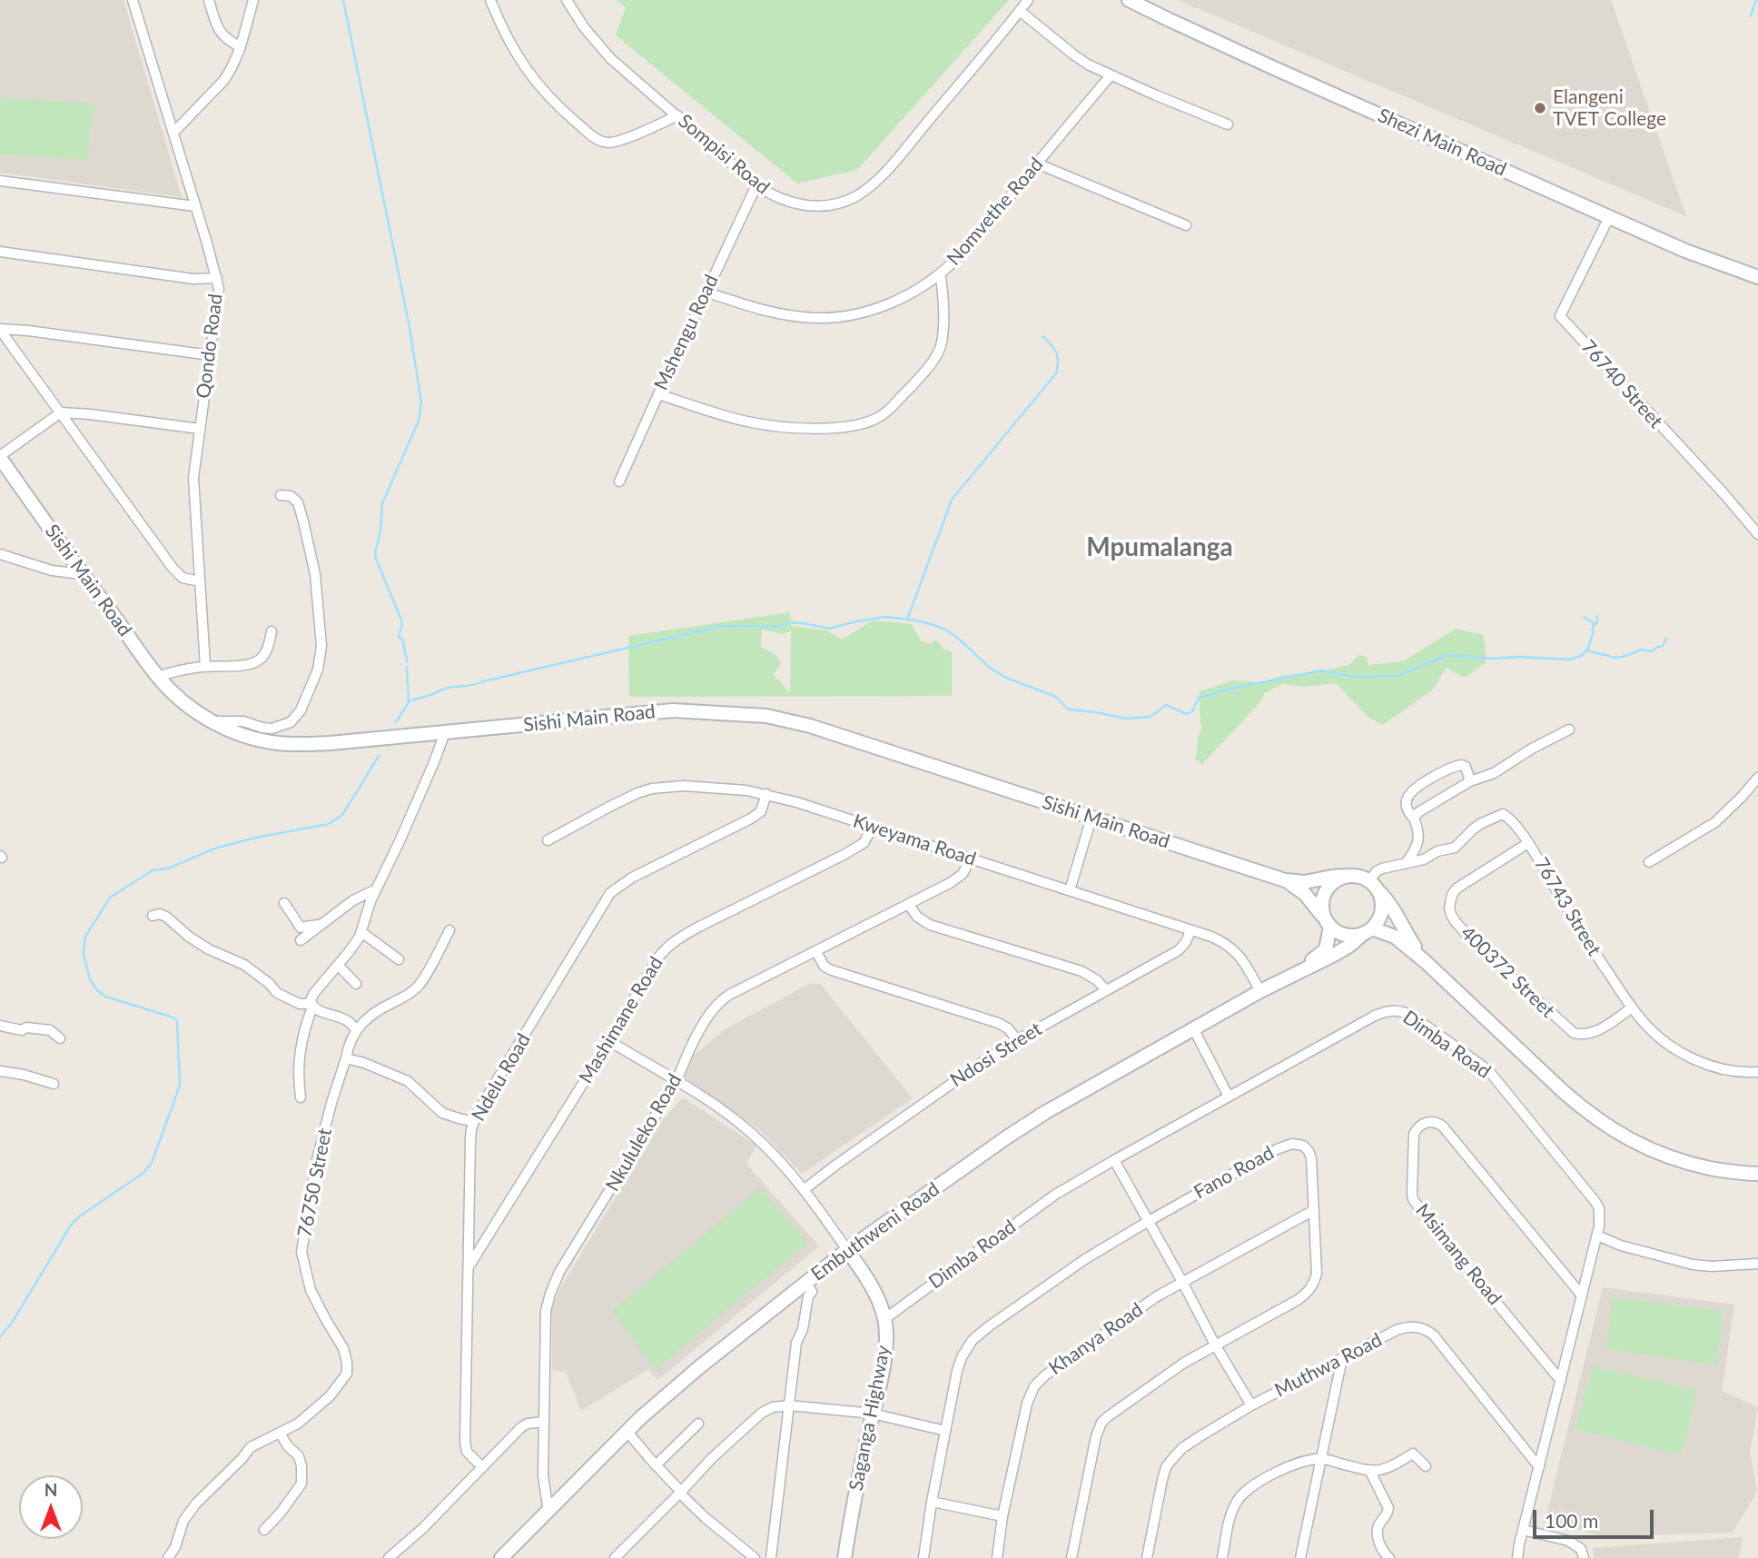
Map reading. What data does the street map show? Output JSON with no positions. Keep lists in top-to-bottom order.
{
  "streets": {
    "street": [
      "Shezi Main Road",
      "Sompisi Road",
      "Nomvethe Road",
      "Mshengu Road",
      "Qondo Road",
      "76740 Street",
      "Sishi Main Road",
      "Kweyama Road",
      "76743 Street",
      "400372 Street",
      "Mashimane Road",
      "Dimba Road",
      "Ndosi Street",
      "Ndelu Road",
      "Nkululeko Road",
      "Fano Road",
      "76750 Street",
      "Embuthweni Road",
      "Msimang Road",
      "Khanya Road",
      "Muthwa Road",
      "Saganga Highway"
    ]
  },
  "crossings": [
    ["Shezi Main Road", "76740 Street"],
    ["Sompisi Road", "Mshengu Road"],
    ["Nomvethe Road", "Mshengu Road"],
    ["Sishi Main Road", "76743 Street"],
    ["Sishi Main Road", "Embuthweni Road"],
    ["Kweyama Road", "Mashimane Road"],
    ["Kweyama Road", "Ndosi Street"],
    ["Kweyama Road", "Ndelu Road"],
    ["Kweyama Road", "Nkululeko Road"],
    ["Kweyama Road", "Embuthweni Road"],
    ["76743 Street", "400372 Street"],
    ["76743 Street", "Embuthweni Road"],
    ["Mashimane Road", "Ndelu Road"],
    ["Dimba Road", "Msimang Road"],
    ["Dimba Road", "Muthwa Road"],
    ["Dimba Road", "Saganga Highway"],
    ["Nkululeko Road", "Embuthweni Road"],
    ["Fano Road", "Khanya Road"],
    ["Embuthweni Road", "Saganga Highway"]
  ],
  "districts": ["Mpumalanga"],
  "places": ["Elangeni TVET College"],
  "scale_bar": "100 m",
  "north": "top"
}
